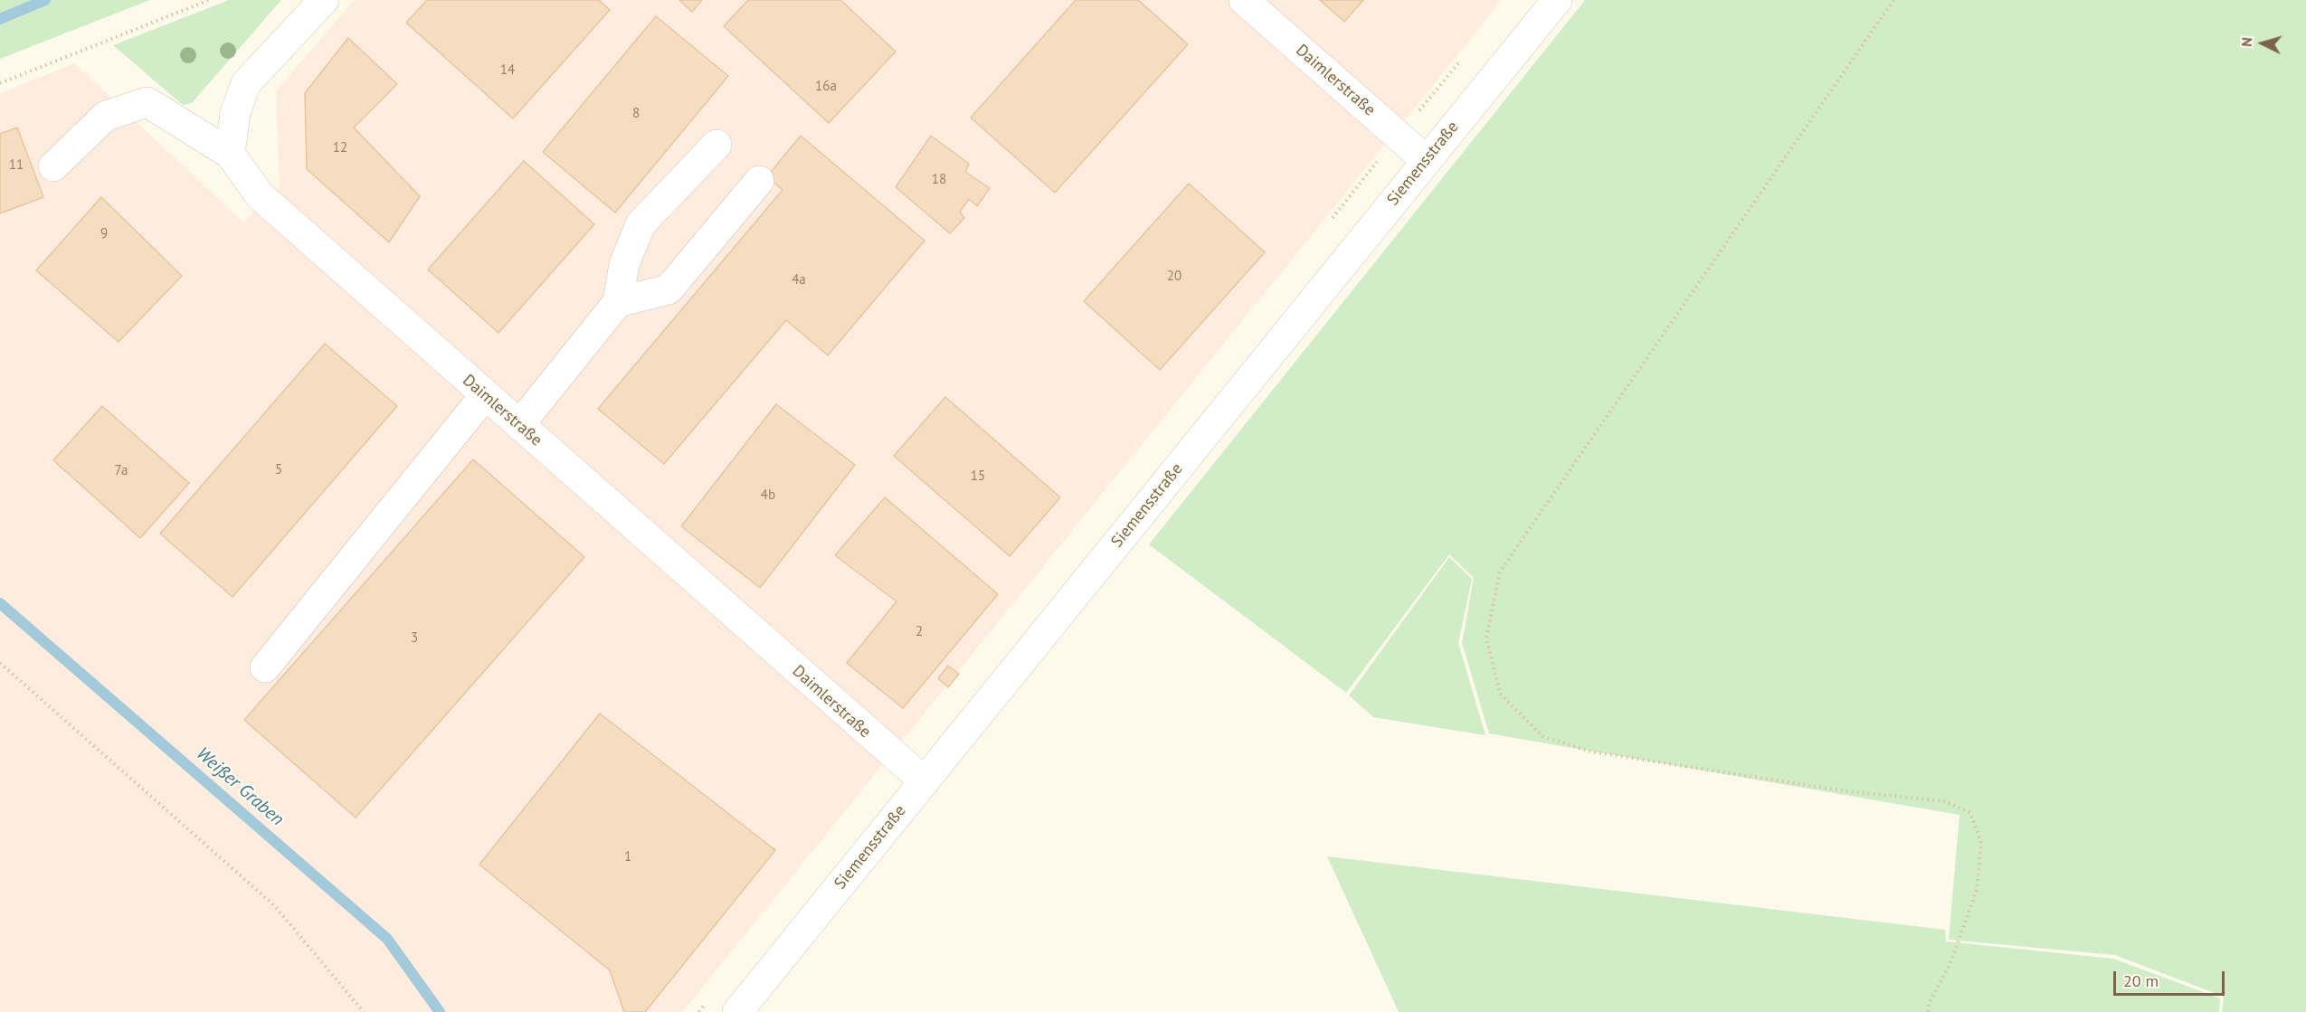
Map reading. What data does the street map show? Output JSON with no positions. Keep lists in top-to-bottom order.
{
  "streets": {
    "street": ["Daimlerstraße", "Siemensstraße"]
  },
  "crossings": [
    ["Daimlerstraße", "Siemensstraße"]
  ],
  "water": ["Weißer Graben"],
  "house_numbers": [
    "14",
    "16a",
    "8",
    "12",
    "11",
    "18",
    "9",
    "20",
    "4a",
    "5",
    "7a",
    "15",
    "4b",
    "2",
    "3",
    "1"
  ],
  "scale_bar": "20 m",
  "north": "left"
}
